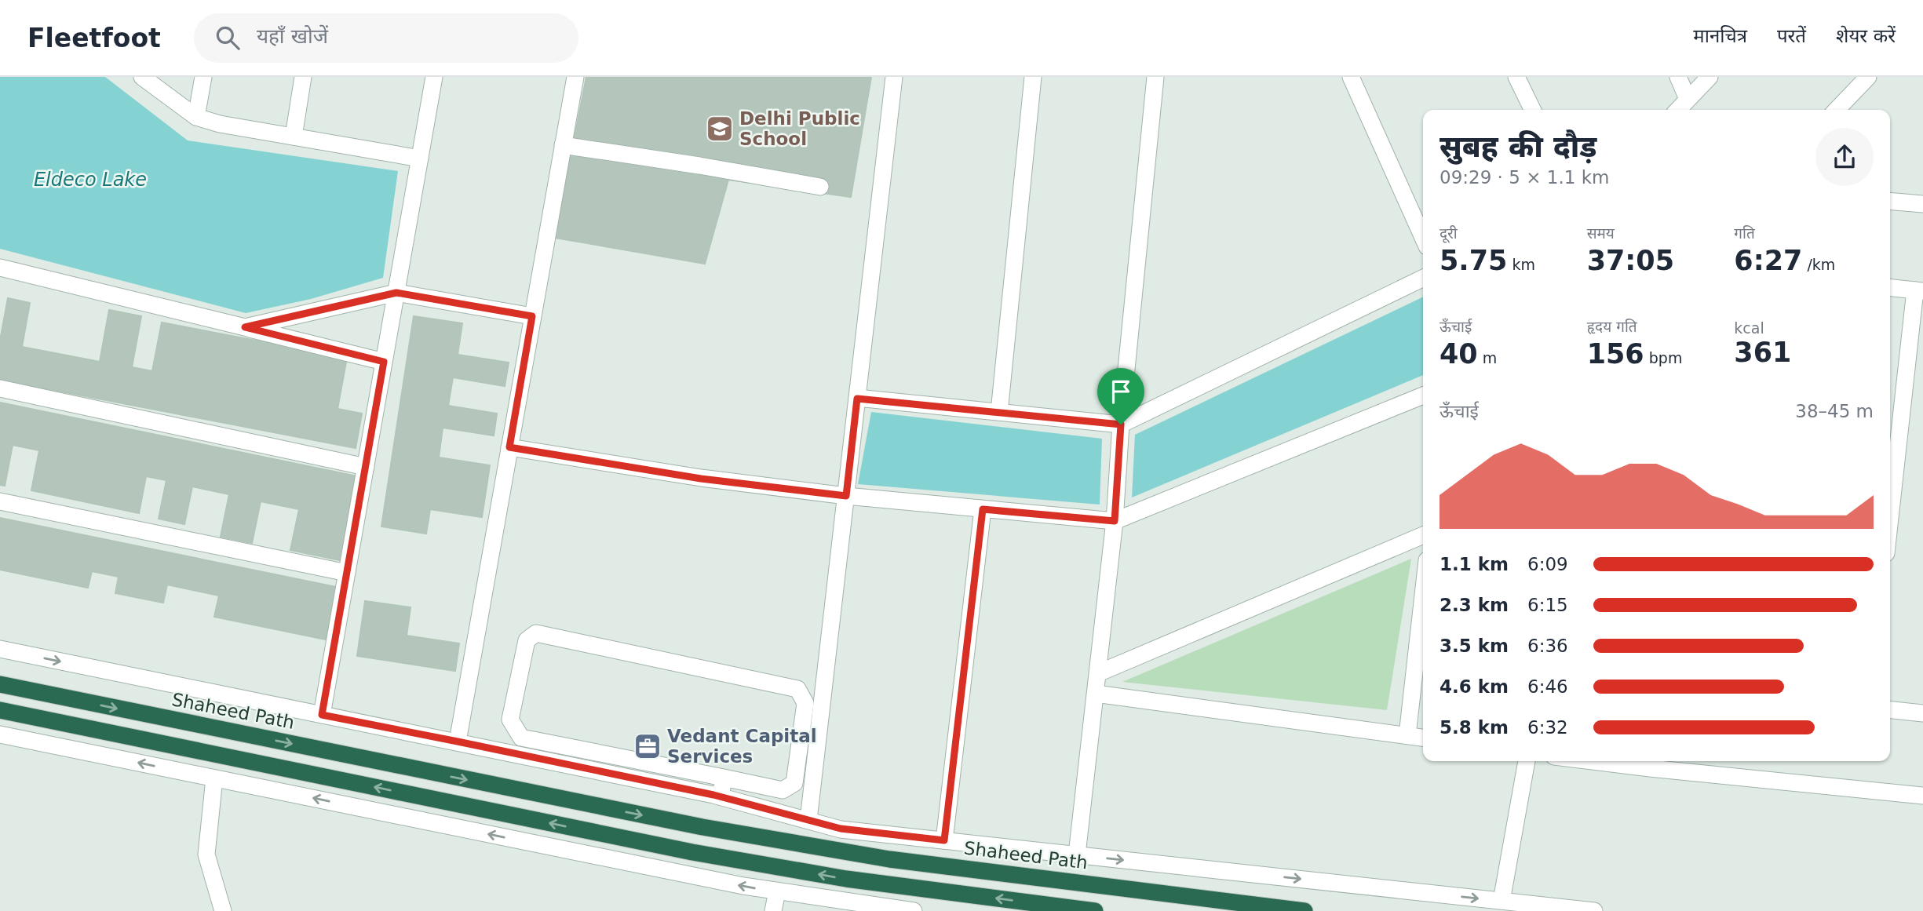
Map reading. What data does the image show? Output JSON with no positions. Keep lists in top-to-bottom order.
{
  "streets": {
    "highway": ["Shaheed Path"]
  },
  "water": ["Eldeco Lake"],
  "places": {
    "school or university": ["Delhi Public School"],
    "office": ["Vedant Capital Services"]
  },
  "page": {
    "header": "Fleetfoot",
    "search": "यहाँ खोजें",
    "nav": ["मानचित्र", "परतें", "शेयर करें"],
    "heading": ["सुबह की दौड़", "09:29 · 5 × 1.1 km"],
    "stats": [
      ["दूरी", "5.75 km"],
      ["समय", "37:05"],
      ["गति", "6:27 /km"],
      ["ऊँचाई", "40 m"],
      ["हृदय गति", "156 bpm"],
      ["kcal", "361"]
    ],
    "chart": ["ऊँचाई", "38–45 m"],
    "list": [
      {
        "name": "1.1 km",
        "note": "6:09"
      },
      {
        "name": "2.3 km",
        "note": "6:15"
      },
      {
        "name": "3.5 km",
        "note": "6:36"
      },
      {
        "name": "4.6 km",
        "note": "6:46"
      },
      {
        "name": "5.8 km",
        "note": "6:32"
      }
    ]
  }
}
